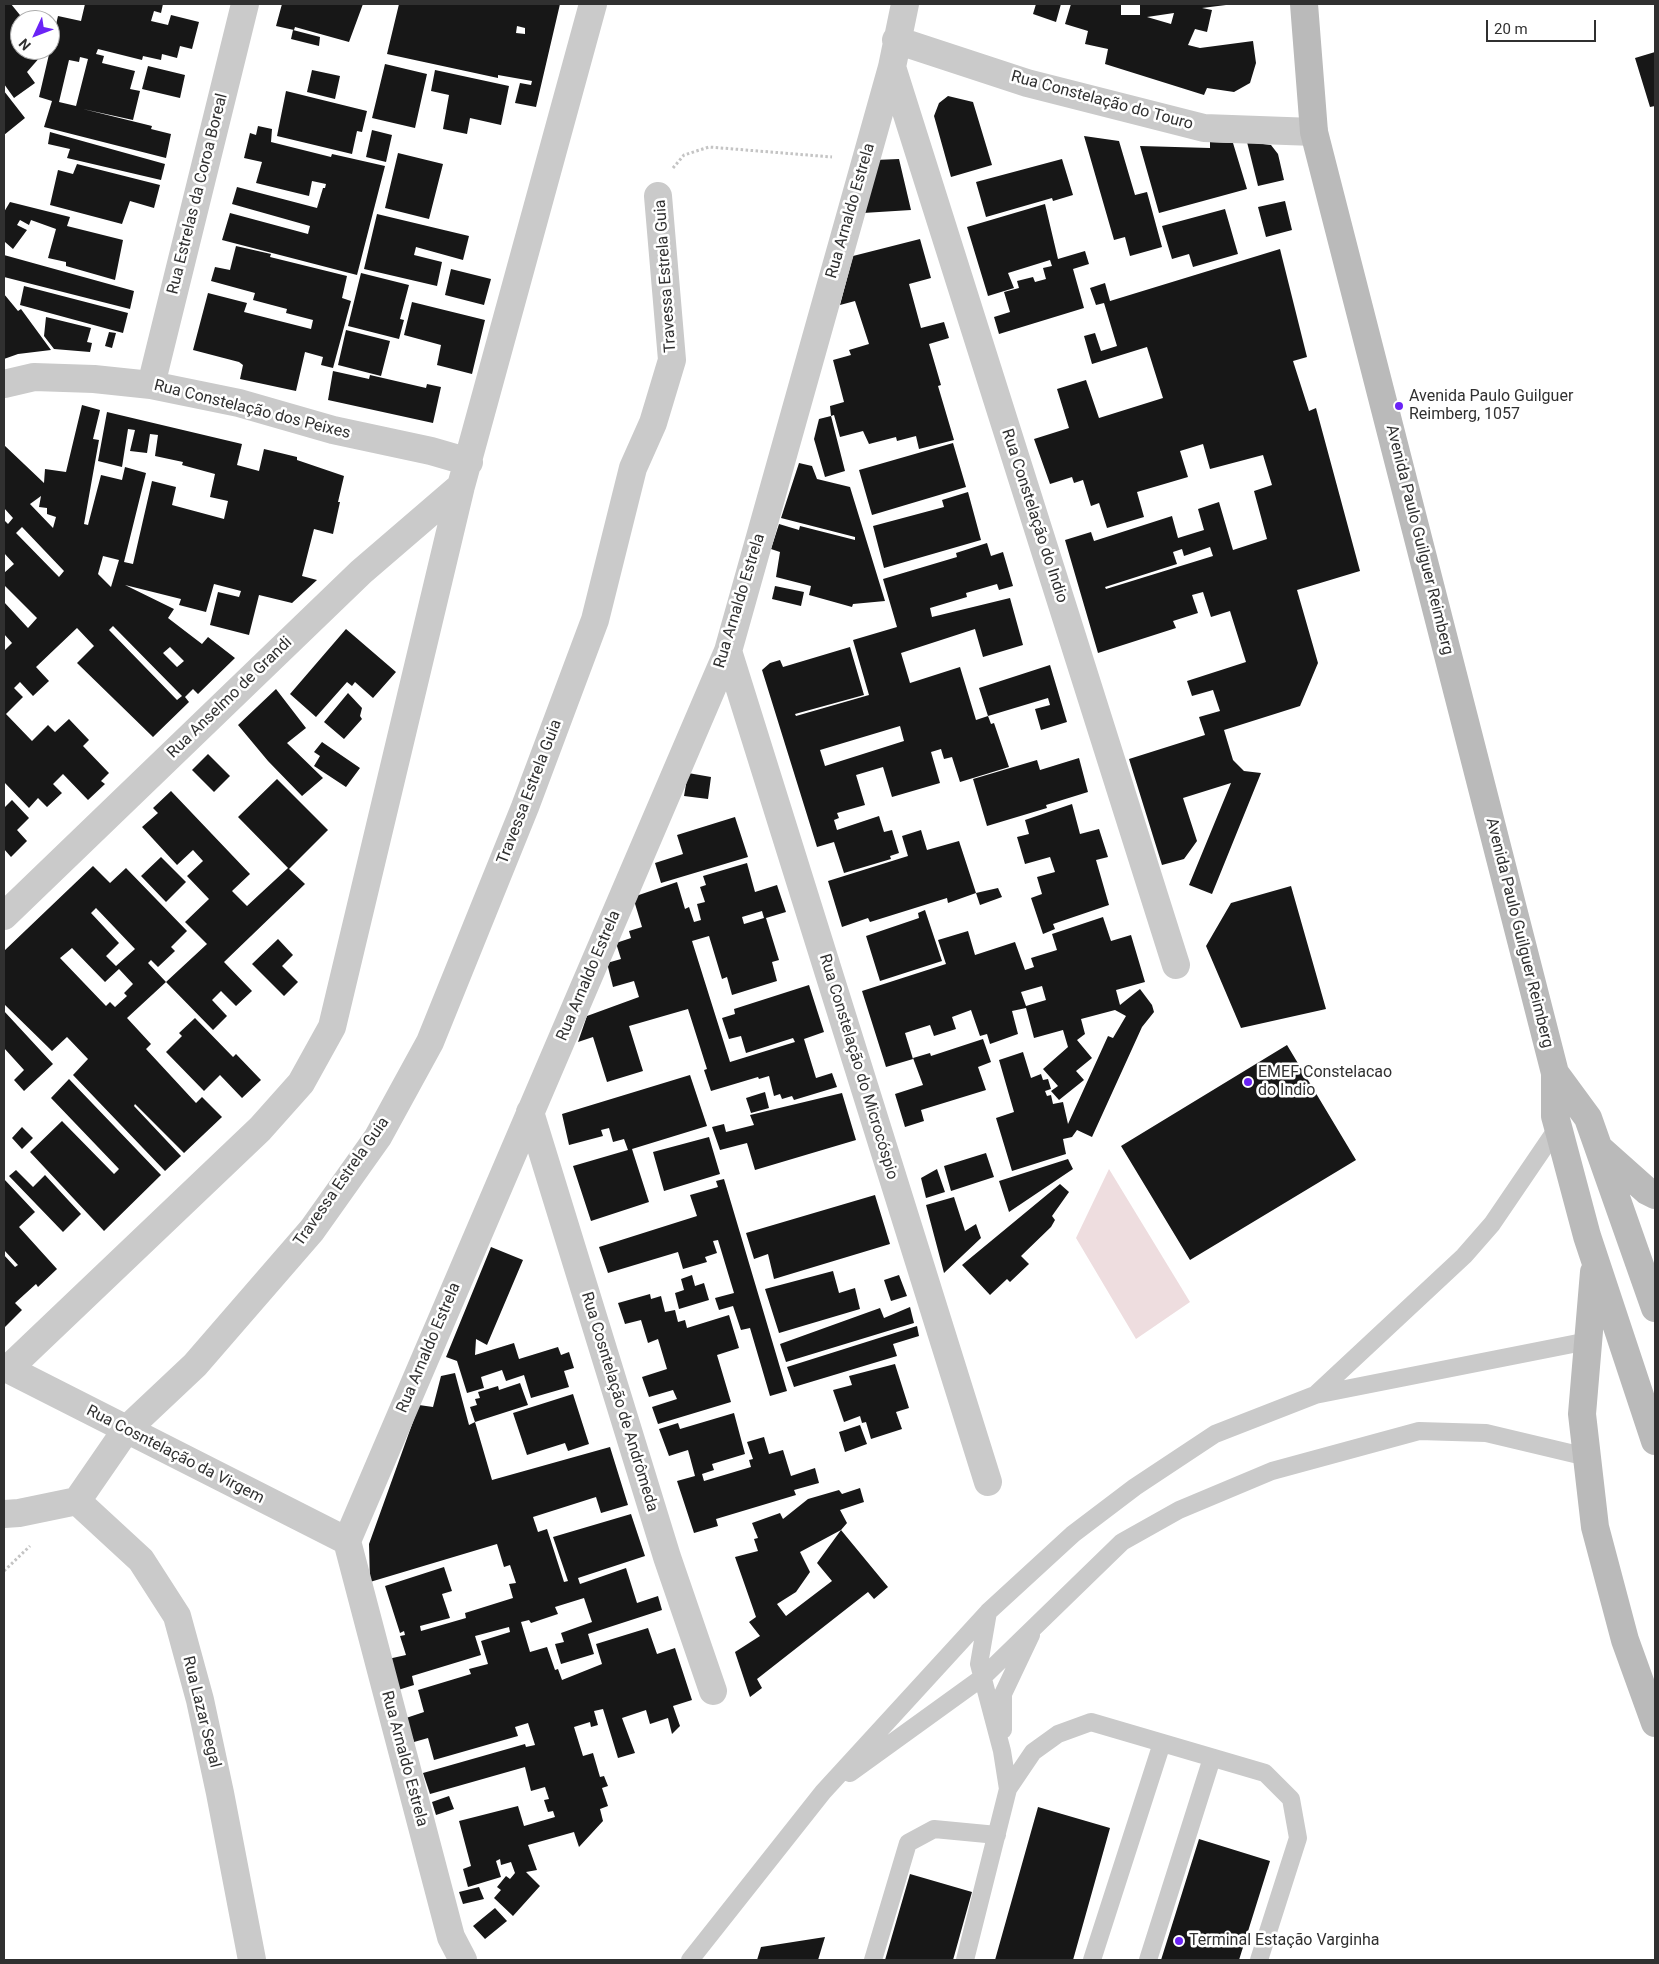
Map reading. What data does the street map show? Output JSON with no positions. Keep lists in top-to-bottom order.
{
  "streets": {
    "main road": ["Avenida Paulo Guilguer Reimberg"],
    "street": [
      "Rua Constelação do Touro",
      "Rua Estrelas da Coroa Boreal",
      "Rua Arnaldo Estrela",
      "Travessa Estrela Guia",
      "Rua Constelação dos Peixes",
      "Rua Constelação do Indio",
      "Rua Anselmo de Grandi",
      "Rua Constelação do Microcóspio",
      "Rua Cosntelação de Andrômeda",
      "Rua Cosntelação da Virgem",
      "Rua Lazar Segal"
    ]
  },
  "crossings": [
    ["Rua Constelação do Touro", "Rua Arnaldo Estrela"],
    ["Rua Constelação do Touro", "Avenida Paulo Guilguer Reimberg"],
    ["Rua Estrelas da Coroa Boreal", "Rua Constelação dos Peixes"],
    ["Rua Arnaldo Estrela", "Travessa Estrela Guia"],
    ["Rua Arnaldo Estrela", "Rua Constelação do Indio"],
    ["Rua Arnaldo Estrela", "Rua Constelação do Microcóspio"],
    ["Rua Arnaldo Estrela", "Rua Cosntelação de Andrômeda"],
    ["Rua Arnaldo Estrela", "Rua Cosntelação da Virgem"],
    ["Travessa Estrela Guia", "Rua Cosntelação da Virgem"],
    ["Travessa Estrela Guia", "Rua Lazar Segal"],
    ["Rua Constelação dos Peixes", "Rua Anselmo de Grandi"]
  ],
  "places": ["Avenida Paulo Guilguer Reimberg, 1057", "EMEF Constelacao do Indio", "Terminal Estação Varginha"],
  "scale_bar": "20 m",
  "north": "bottom left"
}
